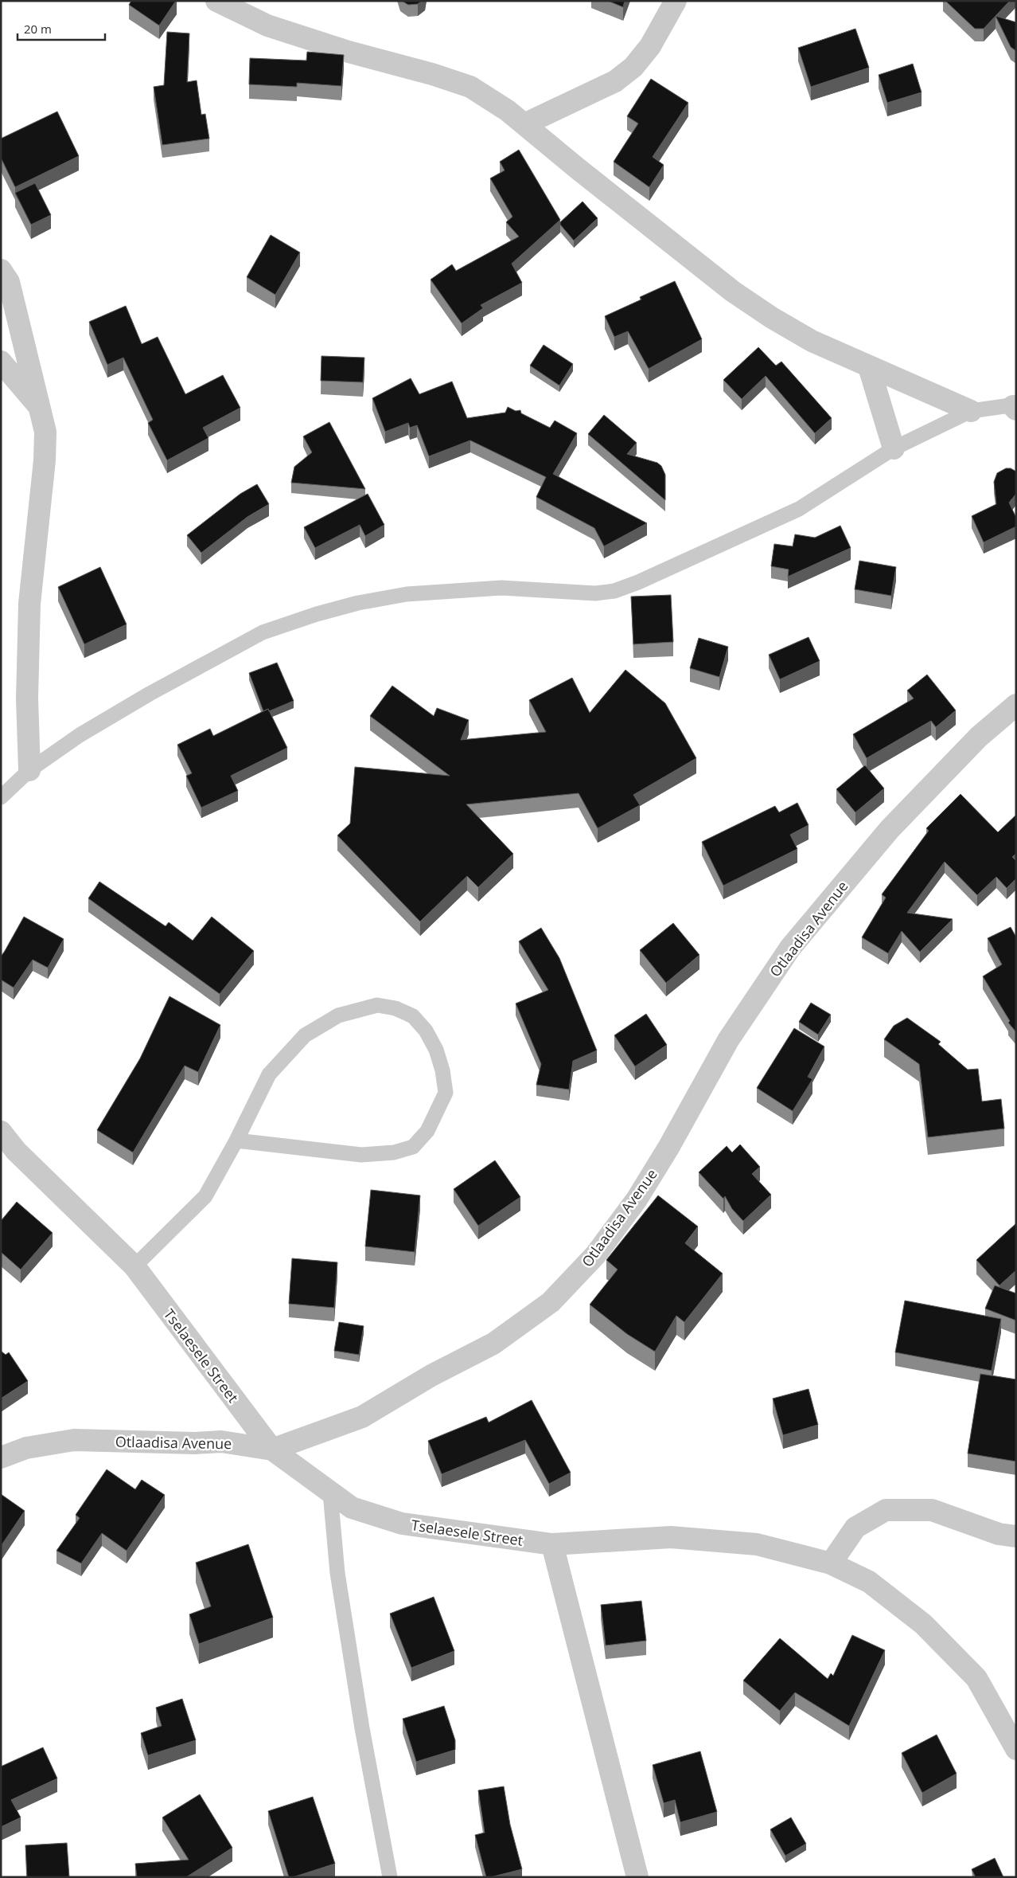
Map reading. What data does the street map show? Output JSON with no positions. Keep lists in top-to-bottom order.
{
  "streets": {
    "street": ["Otlaadisa Avenue", "Tselaesele Street"]
  },
  "crossings": [
    ["Otlaadisa Avenue", "Tselaesele Street"]
  ],
  "scale_bar": "20 m"
}
